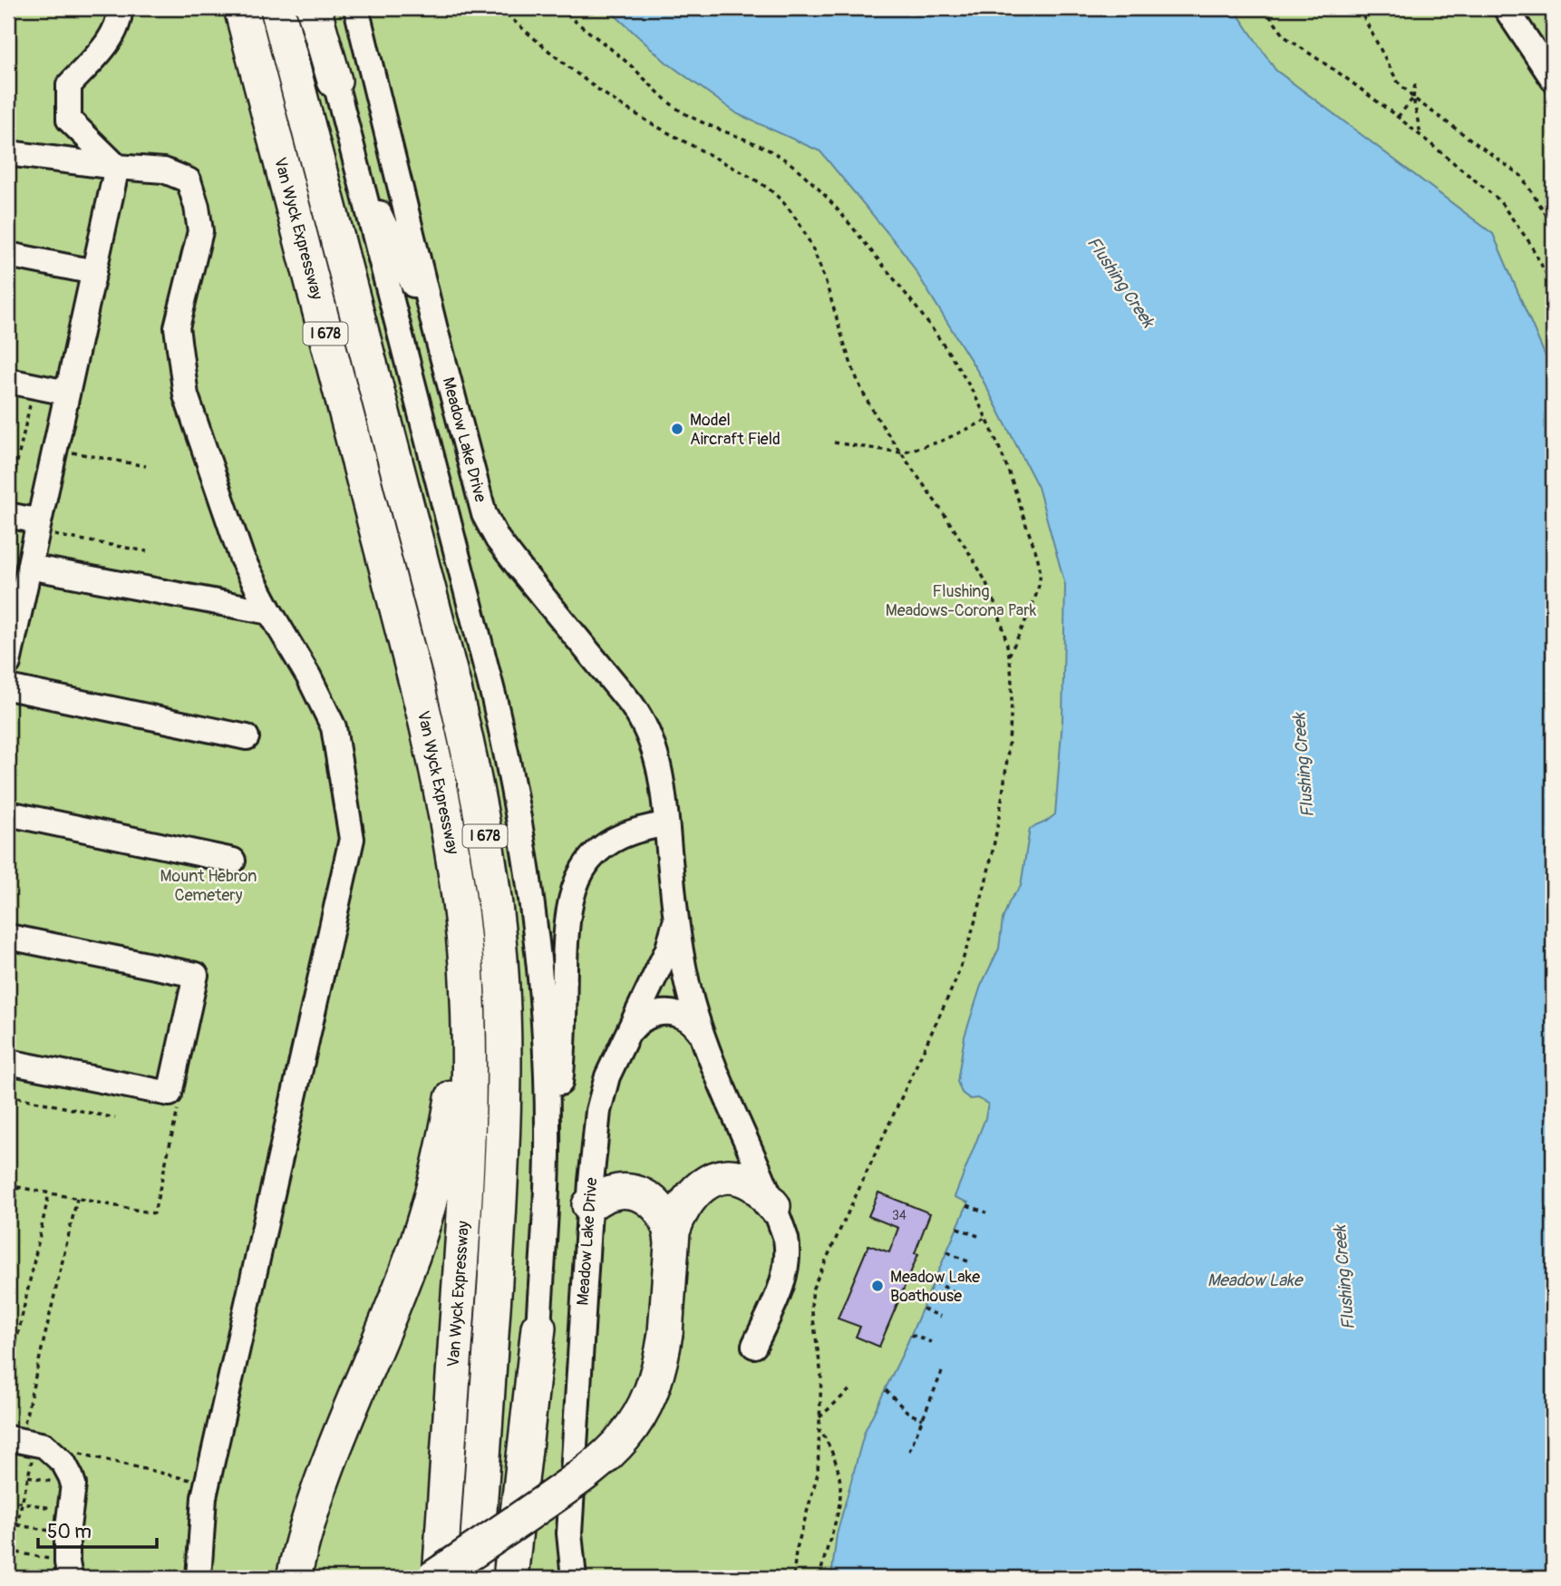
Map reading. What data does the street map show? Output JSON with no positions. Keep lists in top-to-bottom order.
{
  "streets": {
    "highway": ["Van Wyck Expressway", "I 678"],
    "street": ["Meadow Lake Drive"]
  },
  "water": ["Flushing Creek", "Meadow Lake"],
  "parks": ["Flushing Meadows-Corona Park", "Mount Hebron Cemetery"],
  "places": ["Model Aircraft Field", "Meadow Lake Boathouse"],
  "house_numbers": ["34"],
  "scale_bar": "50 m"
}
